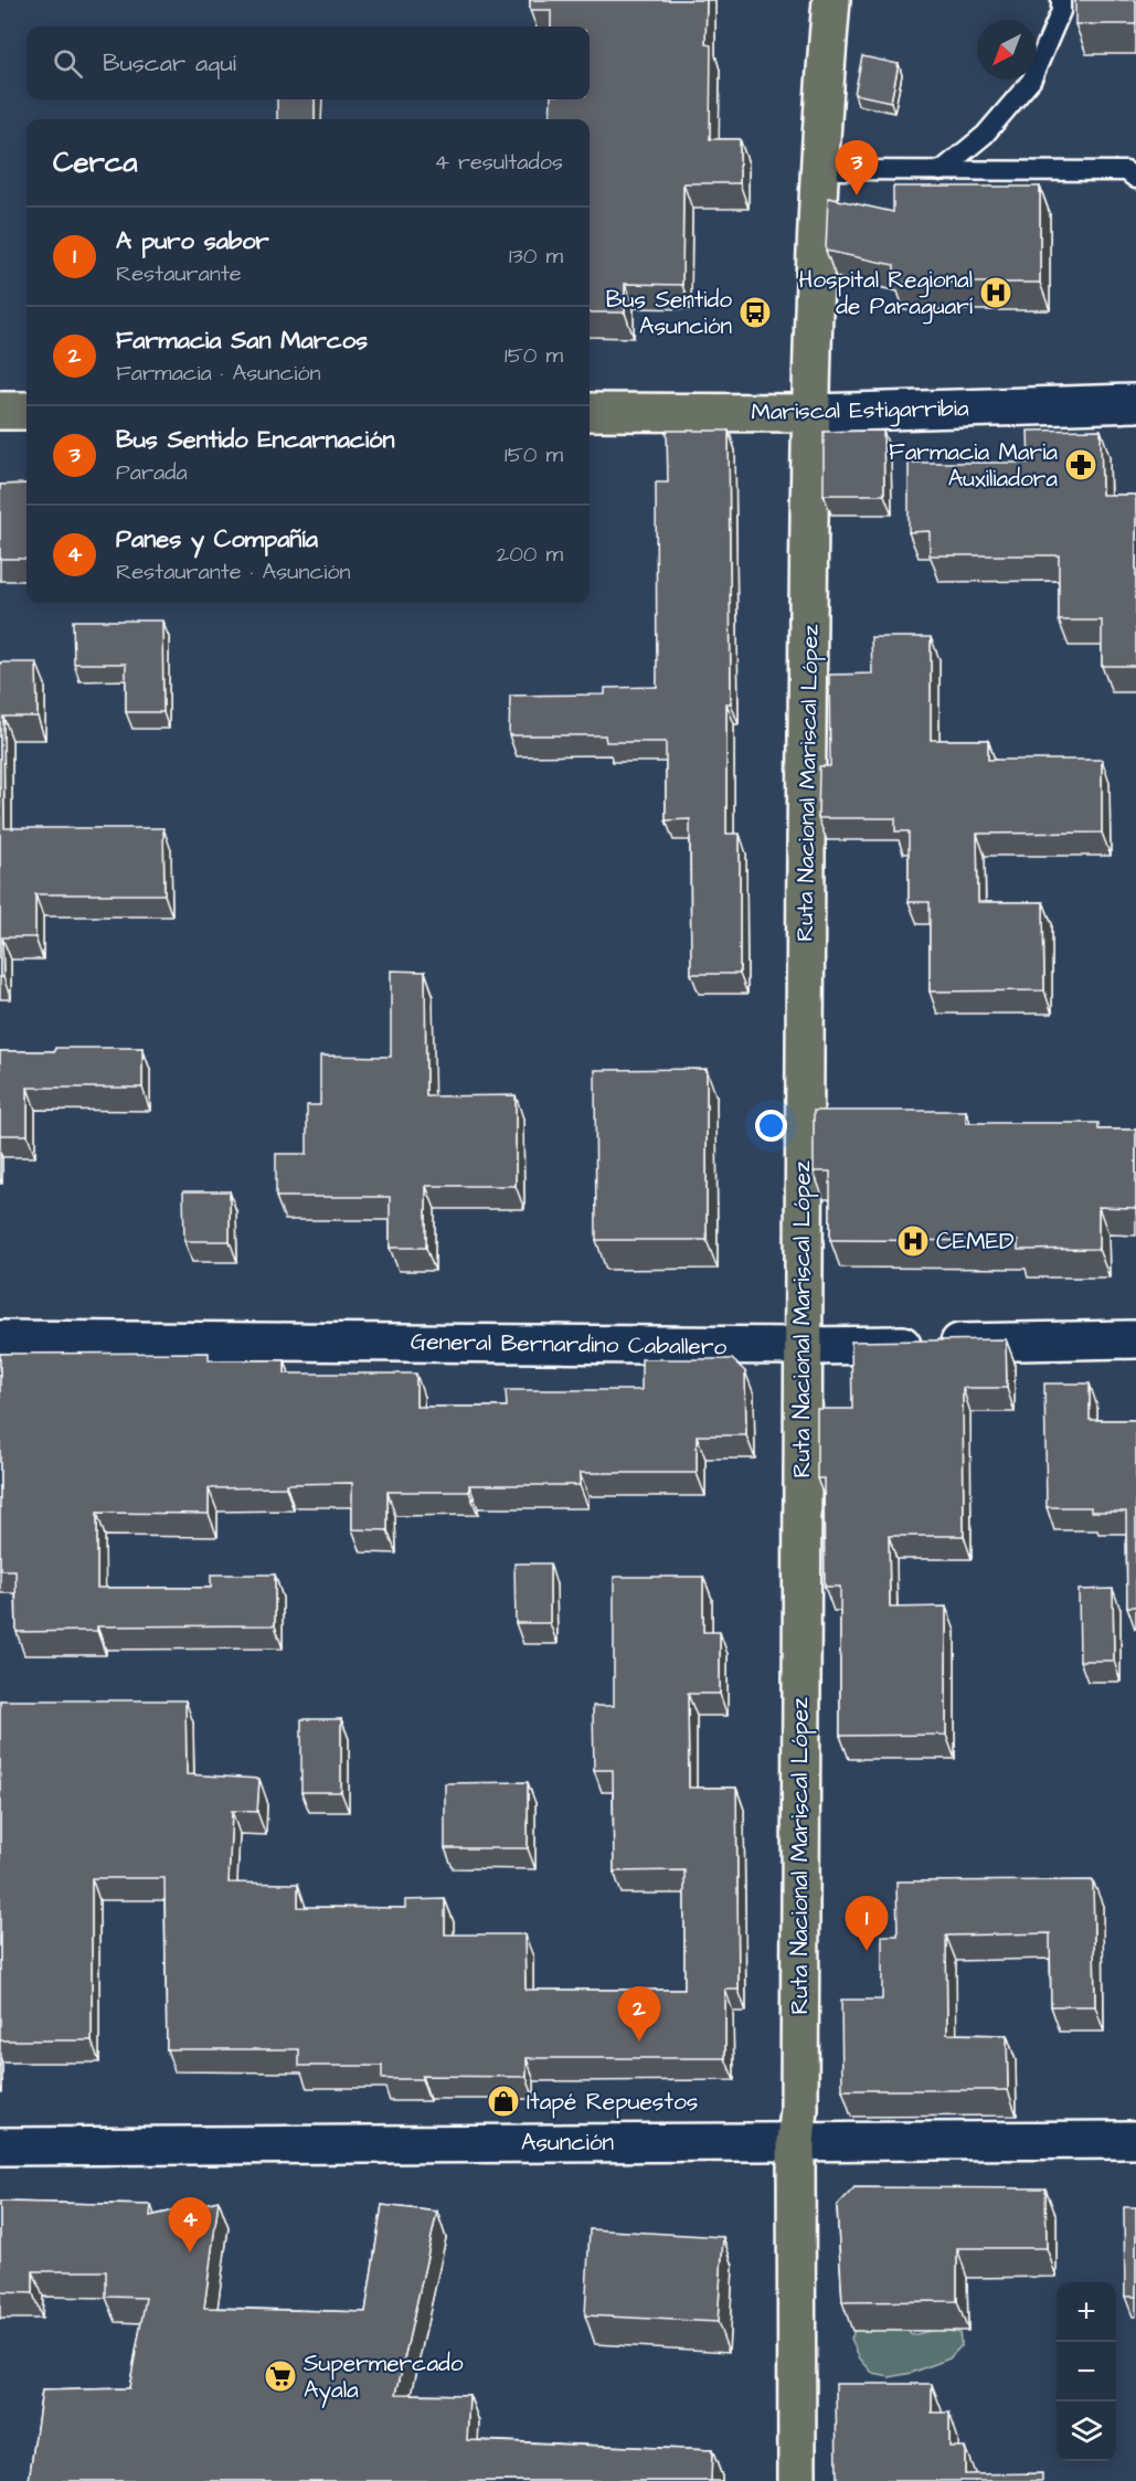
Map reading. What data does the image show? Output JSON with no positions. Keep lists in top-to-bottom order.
{
  "streets": {
    "main road": ["Mariscal Estigarribia", "Ruta Nacional Mariscal López"],
    "street": ["General Bernardino Caballero", "Asunción"]
  },
  "crossings": [
    ["Mariscal Estigarribia", "Ruta Nacional Mariscal López"],
    ["Ruta Nacional Mariscal López", "General Bernardino Caballero"],
    ["Ruta Nacional Mariscal López", "Asunción"]
  ],
  "places": {
    "hospital": ["Hospital Regional de Paraguarí", "CEMED"],
    "bus stop": ["Bus Sentido Asunción"],
    "pharmacy": ["Farmacia Maria Auxiliadora"],
    "shop": ["Itapé Repuestos"],
    "supermarket": ["Supermercado Ayala"]
  },
  "north": "bottom left",
  "page": {
    "search": "Buscar aquí",
    "heading": ["Cerca", "4 resultados"],
    "pins": [
      "3",
      "1",
      "2",
      "4"
    ],
    "list": [
      {
        "mark": "1",
        "name": "A puro sabor",
        "note": "Restaurante",
        "value": "130 m"
      },
      {
        "mark": "2",
        "name": "Farmacia San Marcos",
        "note": "Farmacia · Asunción",
        "value": "150 m"
      },
      {
        "mark": "3",
        "name": "Bus Sentido Encarnación",
        "note": "Parada",
        "value": "150 m"
      },
      {
        "mark": "4",
        "name": "Panes y Compañía",
        "note": "Restaurante · Asunción",
        "value": "200 m"
      }
    ],
    "map_buttons": ["+", "−"]
  }
}
